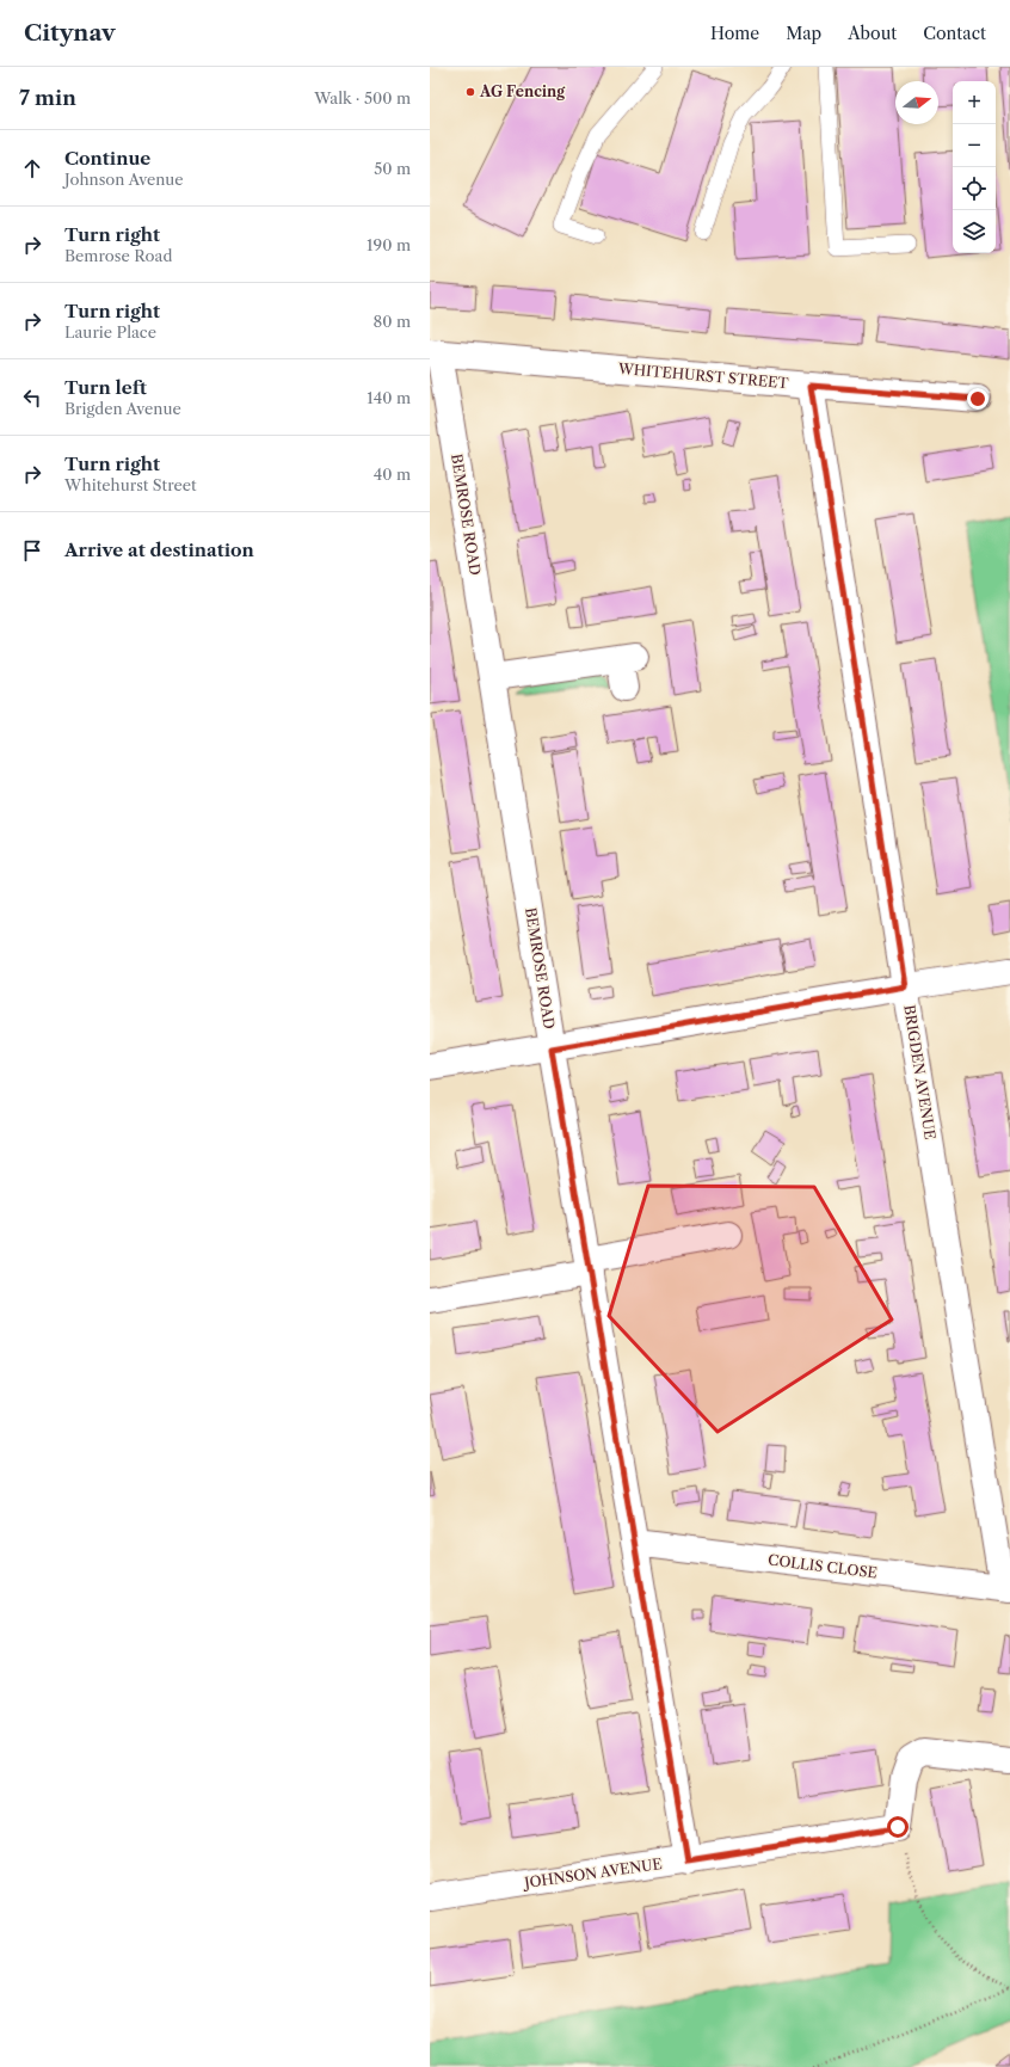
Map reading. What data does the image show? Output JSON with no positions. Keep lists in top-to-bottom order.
{
  "streets": {
    "street": [
      "WHITEHURST STREET",
      "BEMROSE ROAD",
      "BRIGDEN AVENUE",
      "COLLIS CLOSE",
      "JOHNSON AVENUE"
    ]
  },
  "crossings": [
    ["WHITEHURST STREET", "BEMROSE ROAD"],
    ["WHITEHURST STREET", "BRIGDEN AVENUE"],
    ["BEMROSE ROAD", "COLLIS CLOSE"],
    ["BEMROSE ROAD", "JOHNSON AVENUE"],
    ["BRIGDEN AVENUE", "COLLIS CLOSE"]
  ],
  "places": ["AG Fencing"],
  "north": "right",
  "page": {
    "header": "Citynav",
    "nav": [
      "Home",
      "Map",
      "About",
      "Contact"
    ],
    "heading": ["7 min", "Walk · 500 m"],
    "map_buttons": ["+", "−"],
    "list": [
      ["Continue", "Johnson Avenue", "50 m"],
      ["Turn right", "Bemrose Road", "190 m"],
      ["Turn right", "Laurie Place", "80 m"],
      ["Turn left", "Brigden Avenue", "140 m"],
      ["Turn right", "Whitehurst Street", "40 m"],
      "Arrive at destination"
    ]
  }
}
